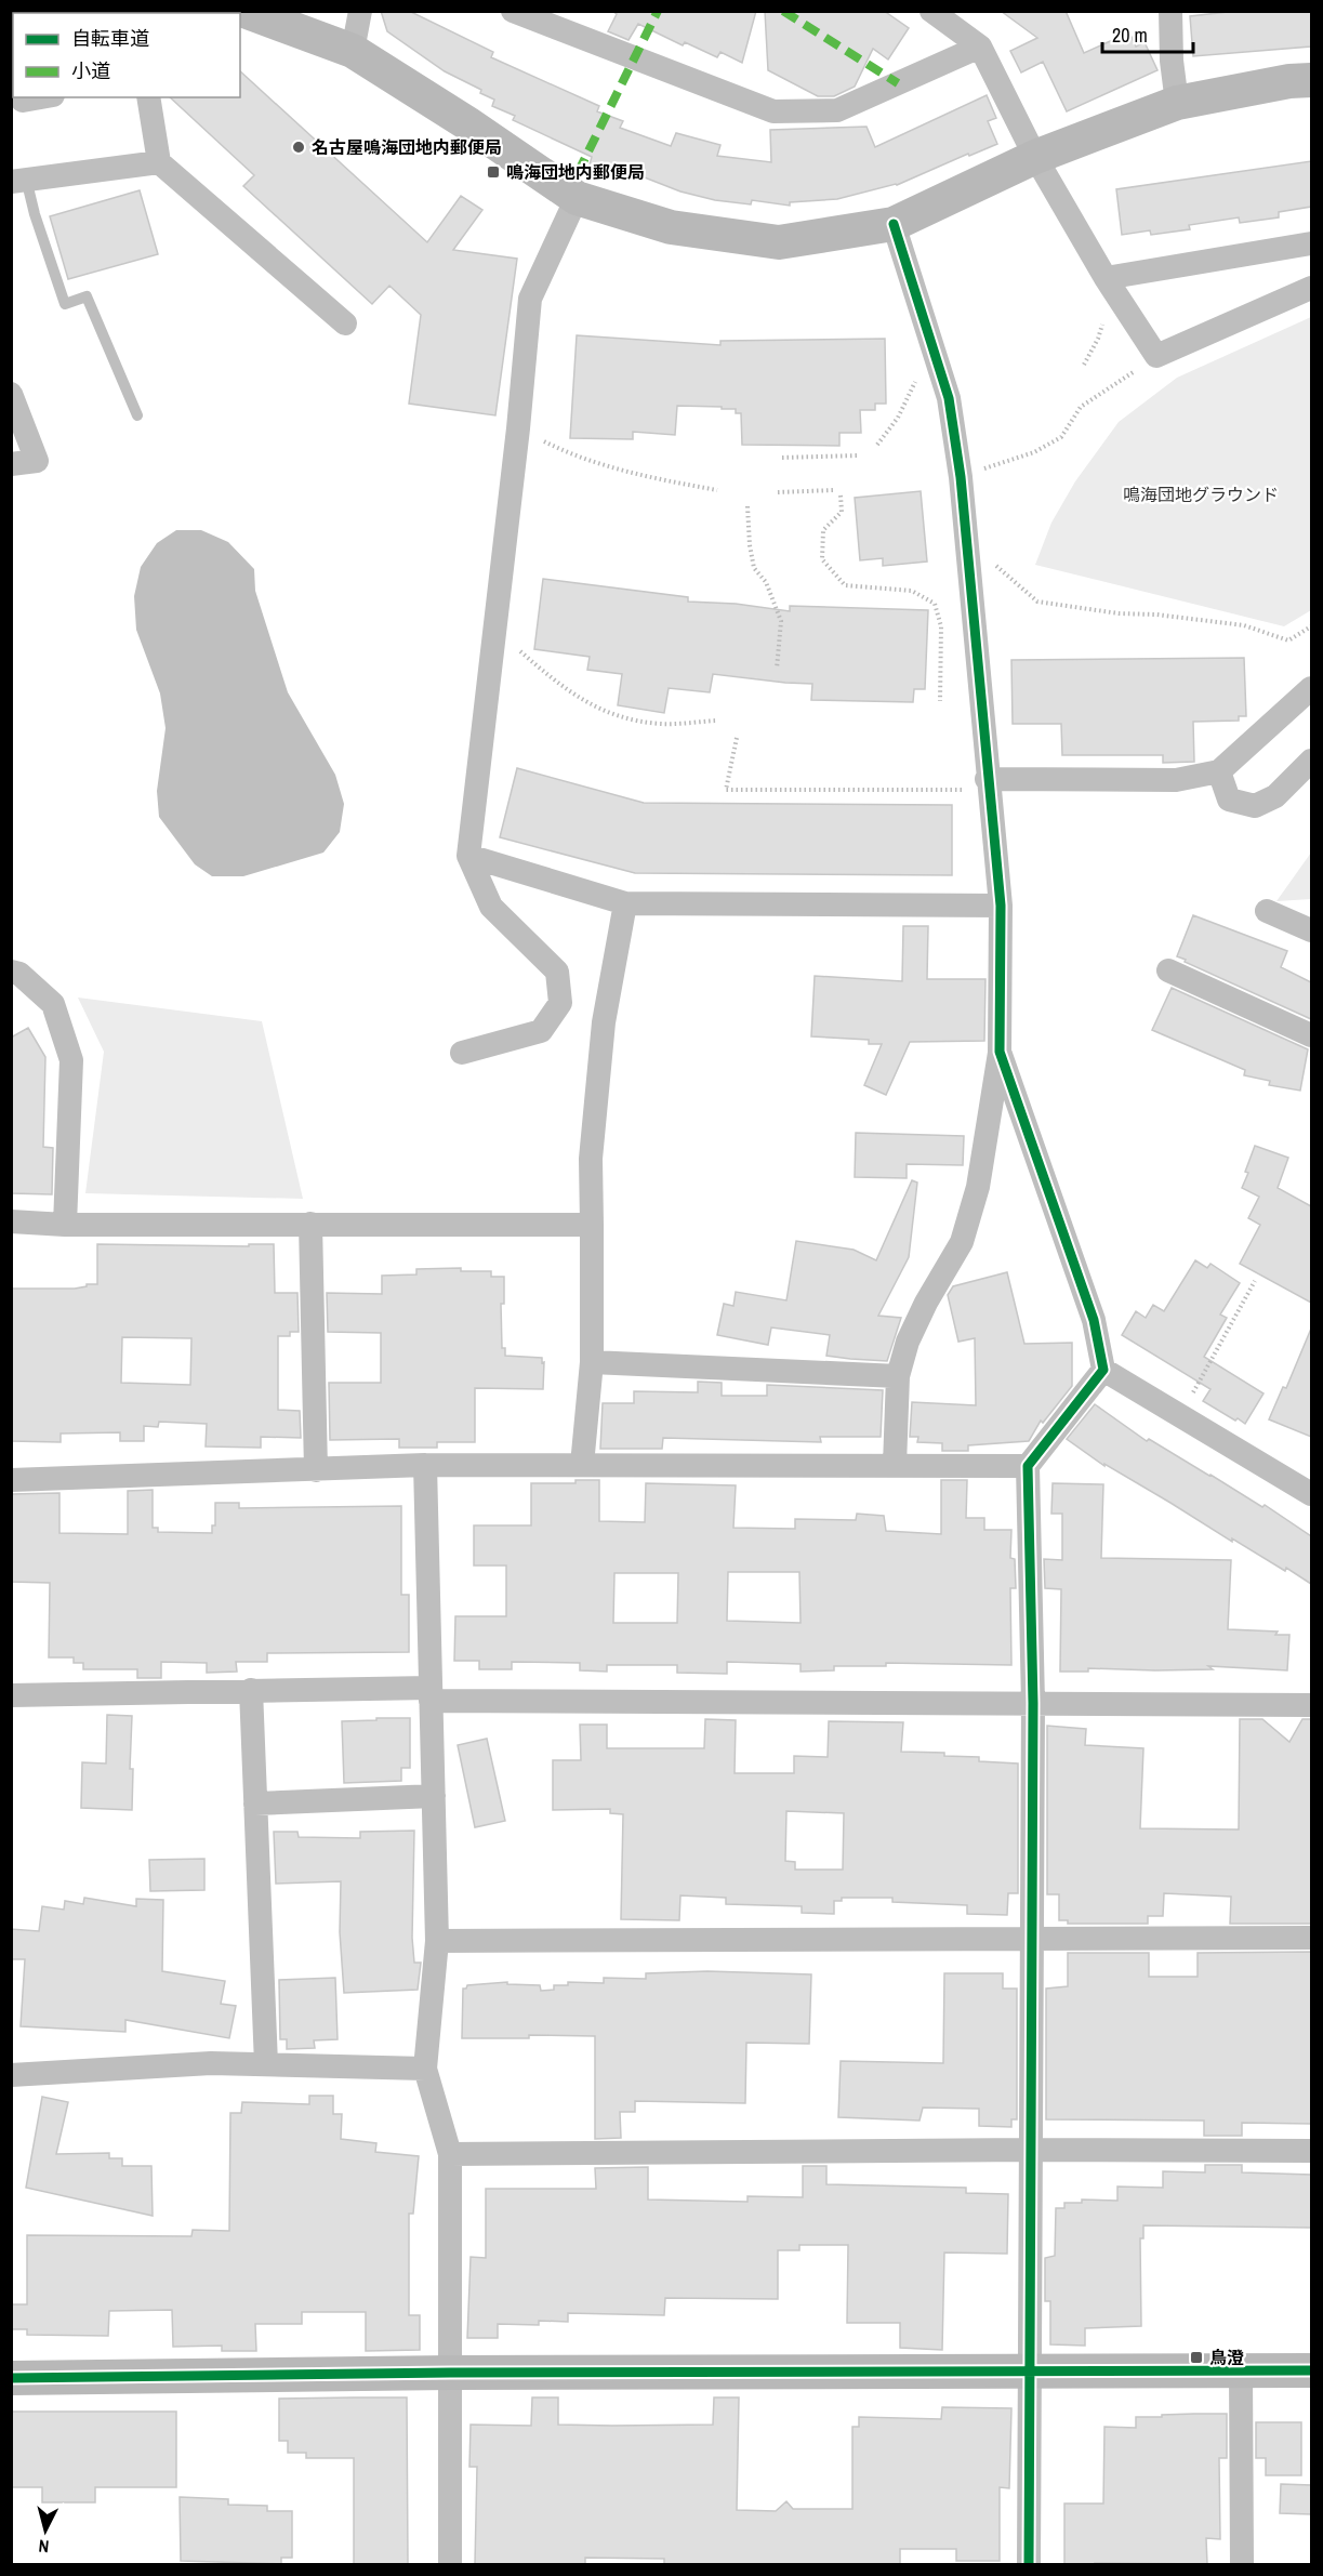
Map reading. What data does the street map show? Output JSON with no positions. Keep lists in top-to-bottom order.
{
  "parks": ["鳴海団地グラウンド"],
  "places": {
    "other": ["名古屋鳴海団地内郵便局"],
    "transit": ["鳴海団地内郵便局", "鳥澄"]
  },
  "legend": ["自転車道", "小道"],
  "scale_bar": "20 m",
  "north": "bottom"
}
